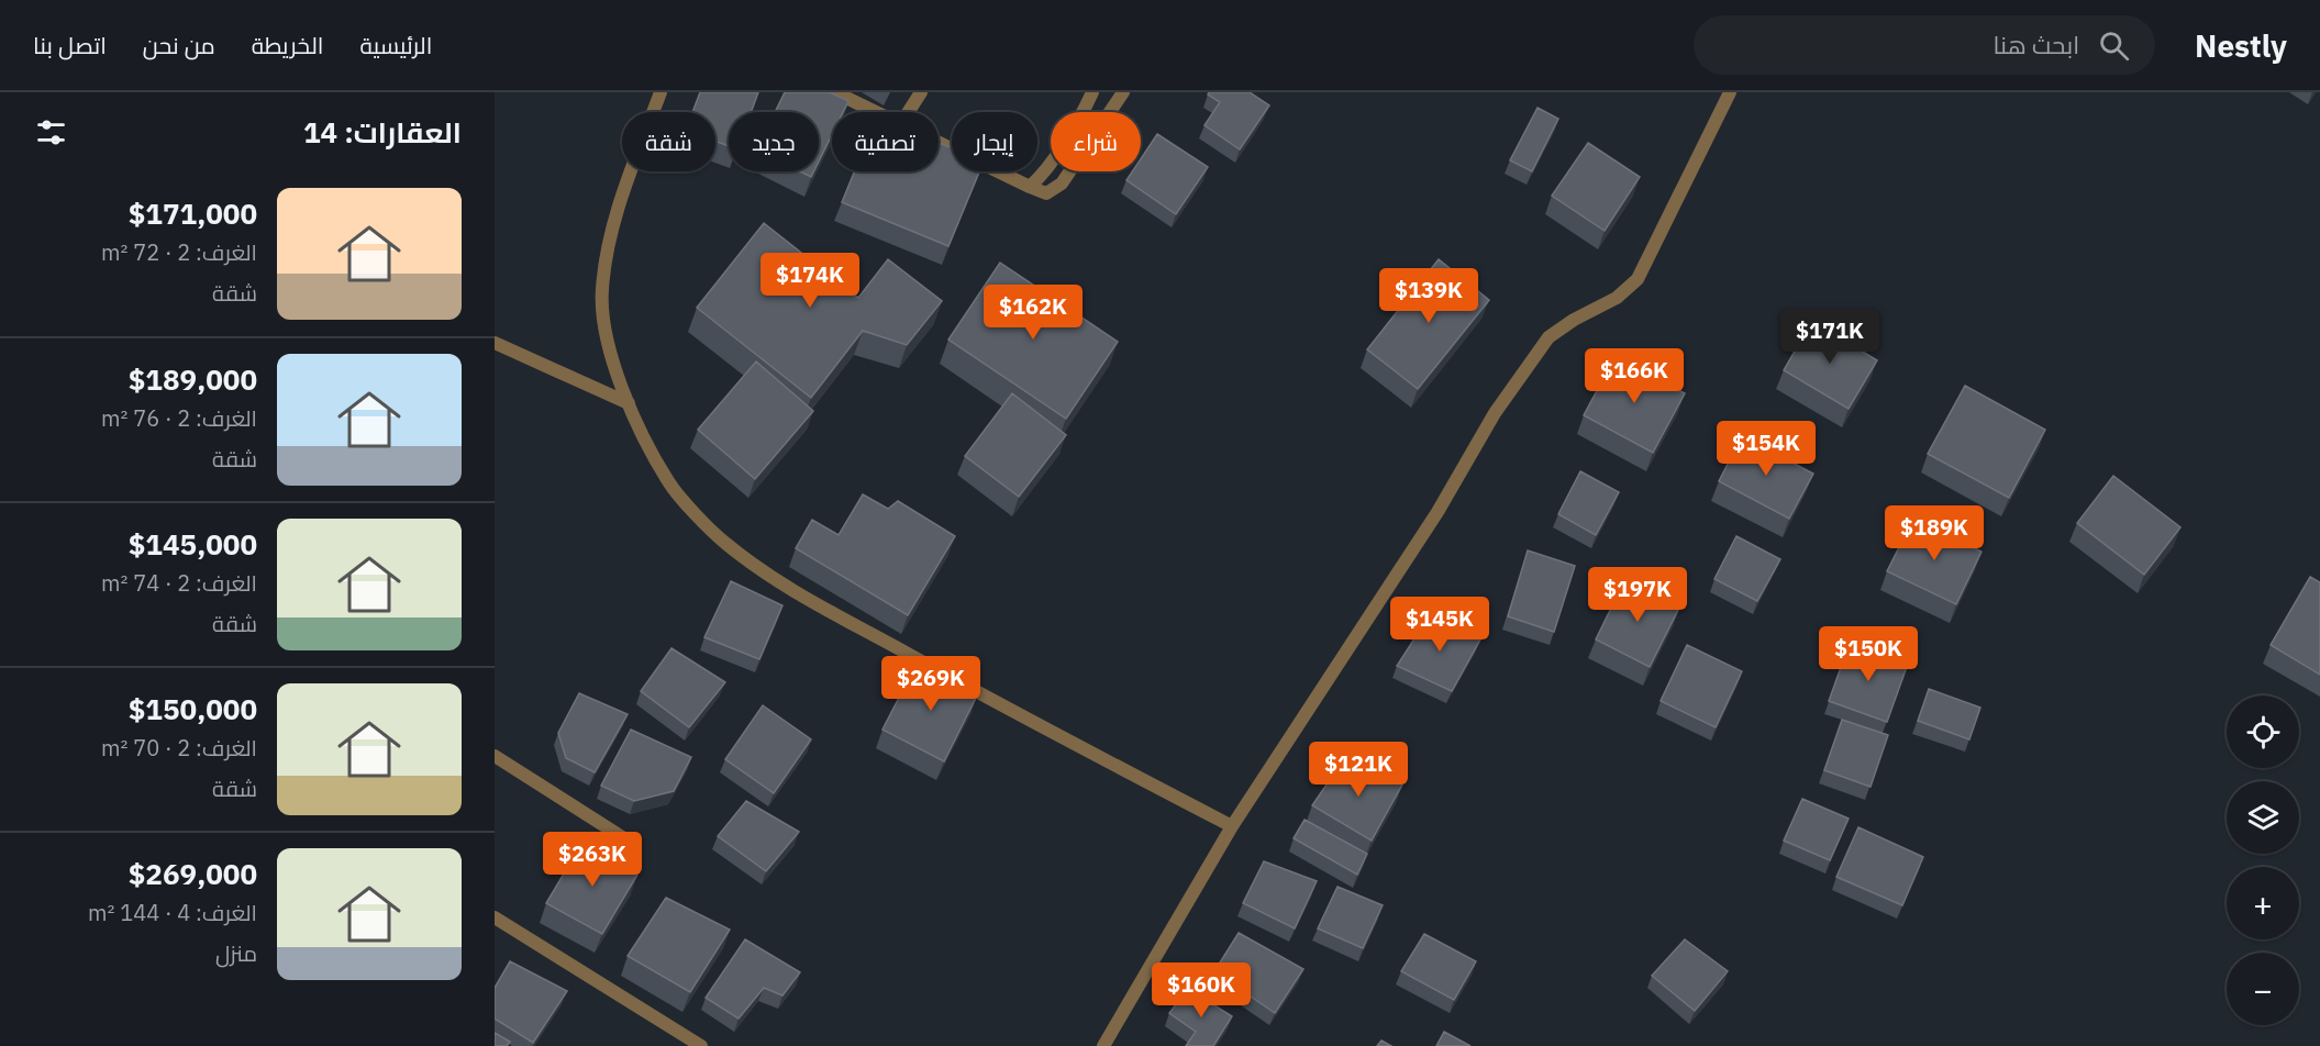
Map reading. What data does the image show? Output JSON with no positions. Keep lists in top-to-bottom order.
{
  "page": {
    "header": "Nestly",
    "search": "ابحث هنا",
    "nav": [
      "الرئيسية",
      "الخريطة",
      "من نحن",
      "اتصل بنا"
    ],
    "heading": "العقارات: 14",
    "chip": [
      "شراء",
      "إيجار",
      "تصفية",
      "جديد",
      "شقة"
    ],
    "list": [
      {
        "name": "$171,000",
        "note": "الغرف: 2 · 72 m² · شقة"
      },
      {
        "name": "$189,000",
        "note": "الغرف: 2 · 76 m² · شقة"
      },
      {
        "name": "$145,000",
        "note": "الغرف: 2 · 74 m² · شقة"
      },
      {
        "name": "$150,000",
        "note": "الغرف: 2 · 70 m² · شقة"
      },
      {
        "name": "$269,000",
        "note": "الغرف: 4 · 144 m² · منزل"
      }
    ],
    "price": [
      "$174K",
      "$139K",
      "$162K",
      "$171K",
      "$166K",
      "$154K",
      "$189K",
      "$197K",
      "$145K",
      "$150K",
      "$269K",
      "$121K",
      "$263K",
      "$160K"
    ],
    "map_buttons": ["+", "−"]
  }
}
